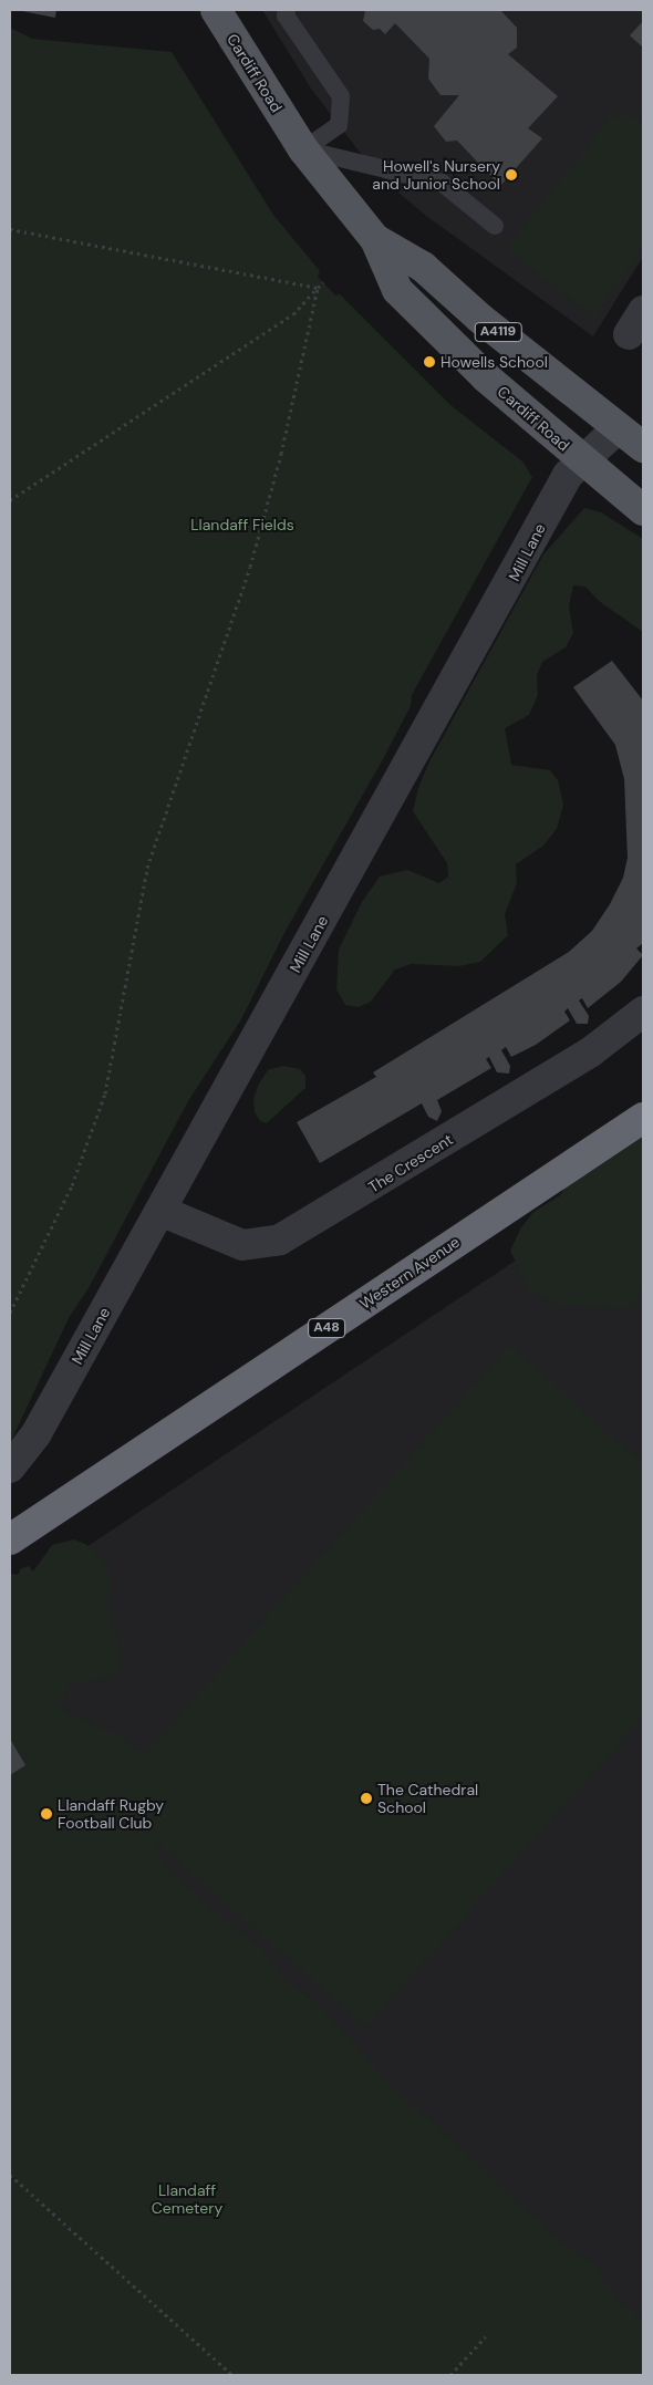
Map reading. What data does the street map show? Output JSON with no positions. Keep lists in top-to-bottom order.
{
  "streets": {
    "highway": ["Western Avenue", "A48"],
    "main road": ["Cardiff Road", "A4119"],
    "street": ["Mill Lane", "The Crescent"]
  },
  "crossings": [
    ["Cardiff Road", "Mill Lane"],
    ["Mill Lane", "The Crescent"]
  ],
  "parks": ["Llandaff Fields", "Llandaff Cemetery"],
  "places": [
    "Howell's Nursery and Junior School",
    "Howells School",
    "The Cathedral School",
    "Llandaff Rugby Football Club"
  ]
}
